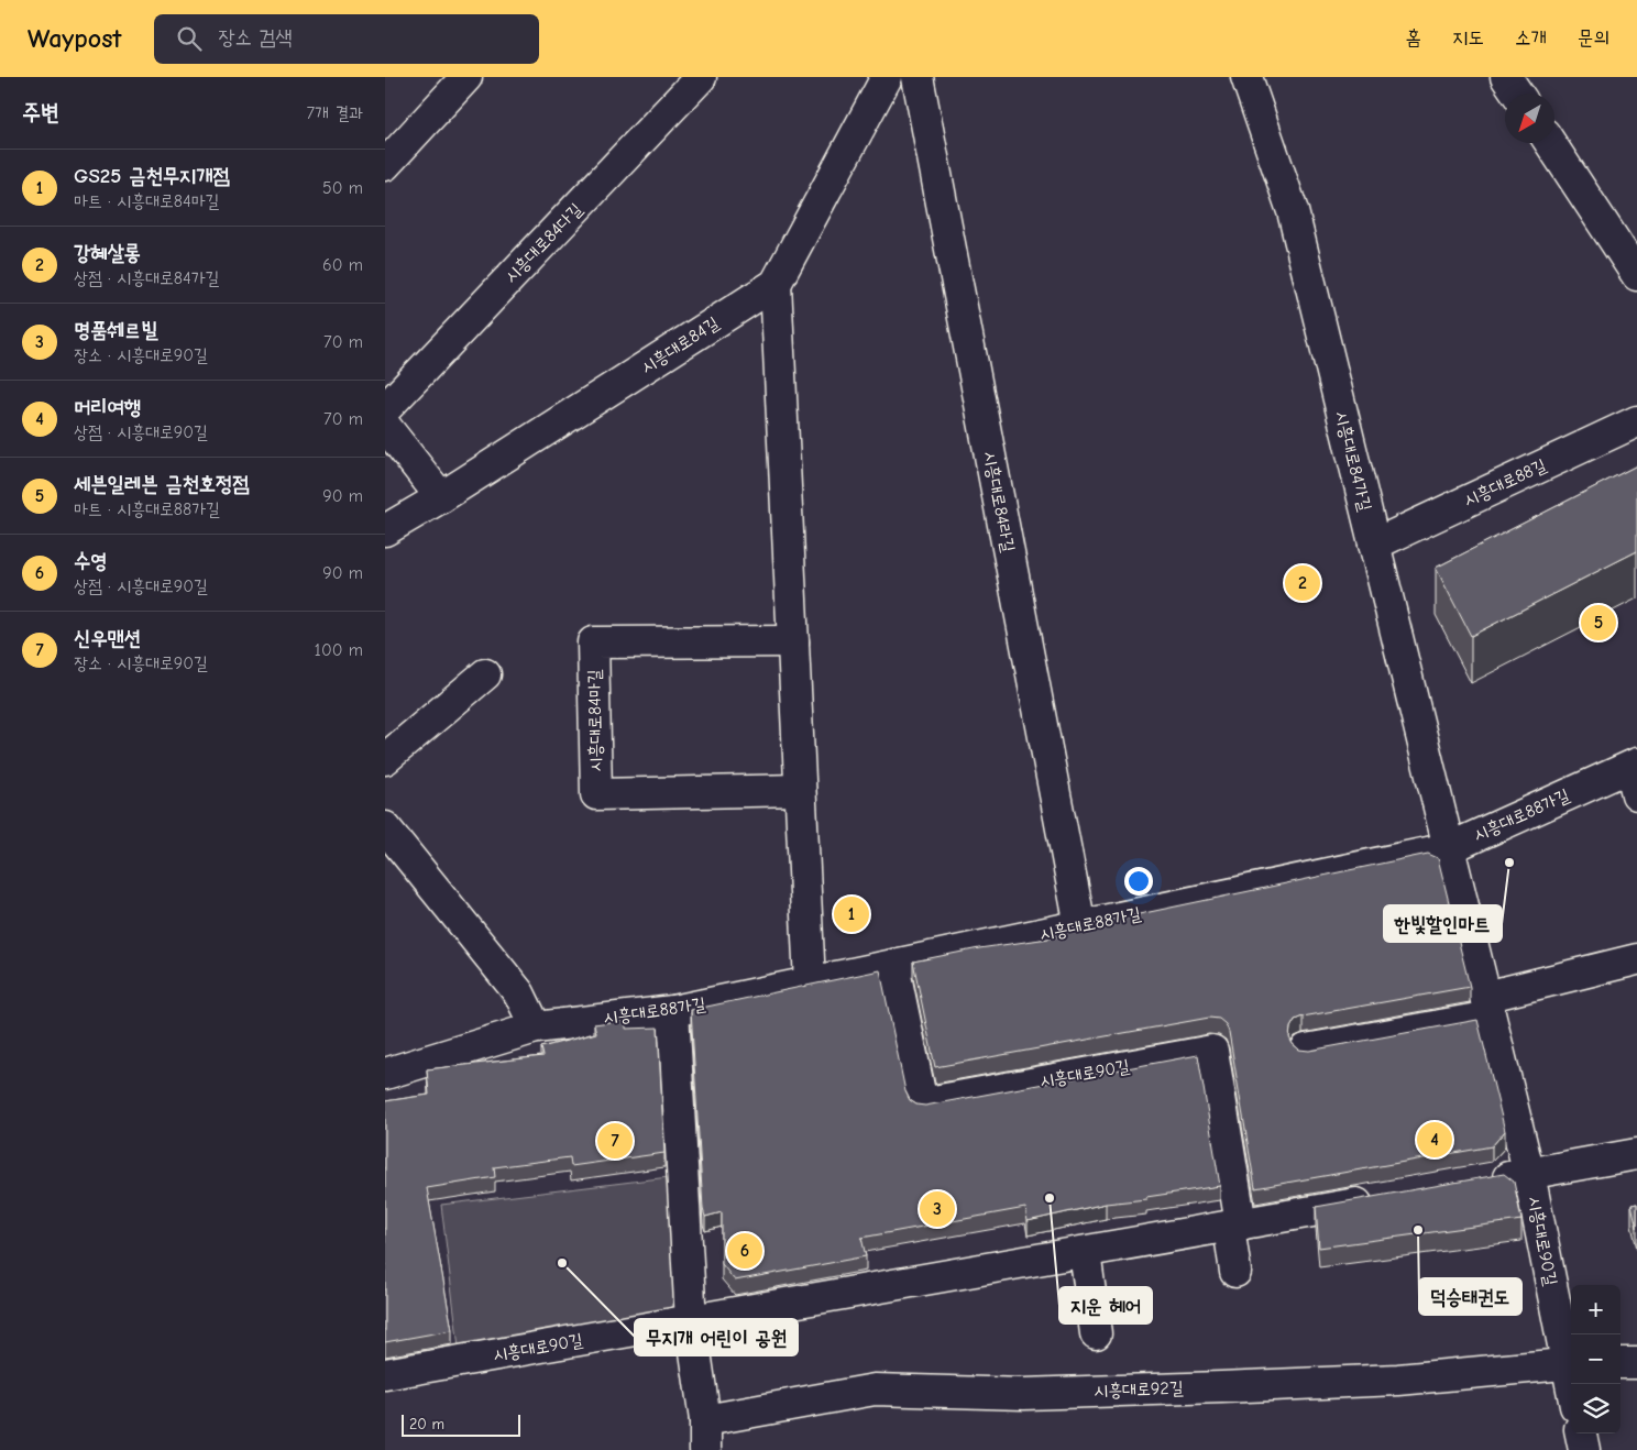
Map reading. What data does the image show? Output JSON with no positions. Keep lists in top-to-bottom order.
{
  "streets": {
    "street": [
      "시흥대로84다길",
      "시흥대로84길",
      "시흥대로84가길",
      "시흥대로88길",
      "시흥대로84라길",
      "시흥대로84마길",
      "시흥대로88가길",
      "시흥대로90길",
      "시흥대로92길"
    ]
  },
  "crossings": [
    ["시흥대로84가길", "시흥대로88길"],
    ["시흥대로84가길", "시흥대로88가길"],
    ["시흥대로84가길", "시흥대로90길"],
    ["시흥대로84라길", "시흥대로88가길"],
    ["시흥대로88가길", "시흥대로90길"],
    ["시흥대로90길", "시흥대로92길"]
  ],
  "places": [
    "한빛할인마트",
    "지운 헤어",
    "덕승태권도",
    "무지개 어린이 공원"
  ],
  "scale_bar": "20 m",
  "north": "bottom left",
  "page": {
    "header": "Waypost",
    "search": "장소 검색",
    "nav": [
      "홈",
      "지도",
      "소개",
      "문의"
    ],
    "heading": ["주변", "7개 결과"],
    "list": [
      {
        "mark": "1",
        "name": "GS25 금천무지개점",
        "note": "마트 · 시흥대로84마길",
        "value": "50 m"
      },
      {
        "mark": "2",
        "name": "강혜살롱",
        "note": "상점 · 시흥대로84가길",
        "value": "60 m"
      },
      {
        "mark": "3",
        "name": "명품쉐르빌",
        "note": "장소 · 시흥대로90길",
        "value": "70 m"
      },
      {
        "mark": "4",
        "name": "머리여행",
        "note": "상점 · 시흥대로90길",
        "value": "70 m"
      },
      {
        "mark": "5",
        "name": "세븐일레븐 금천호정점",
        "note": "마트 · 시흥대로88가길",
        "value": "90 m"
      },
      {
        "mark": "6",
        "name": "수영",
        "note": "상점 · 시흥대로90길",
        "value": "90 m"
      },
      {
        "mark": "7",
        "name": "신우맨션",
        "note": "장소 · 시흥대로90길",
        "value": "100 m"
      }
    ],
    "pins": [
      "2",
      "5",
      "1",
      "4",
      "7",
      "3",
      "6"
    ],
    "map_buttons": ["+", "−"],
    "scale": "20 m"
  }
}
